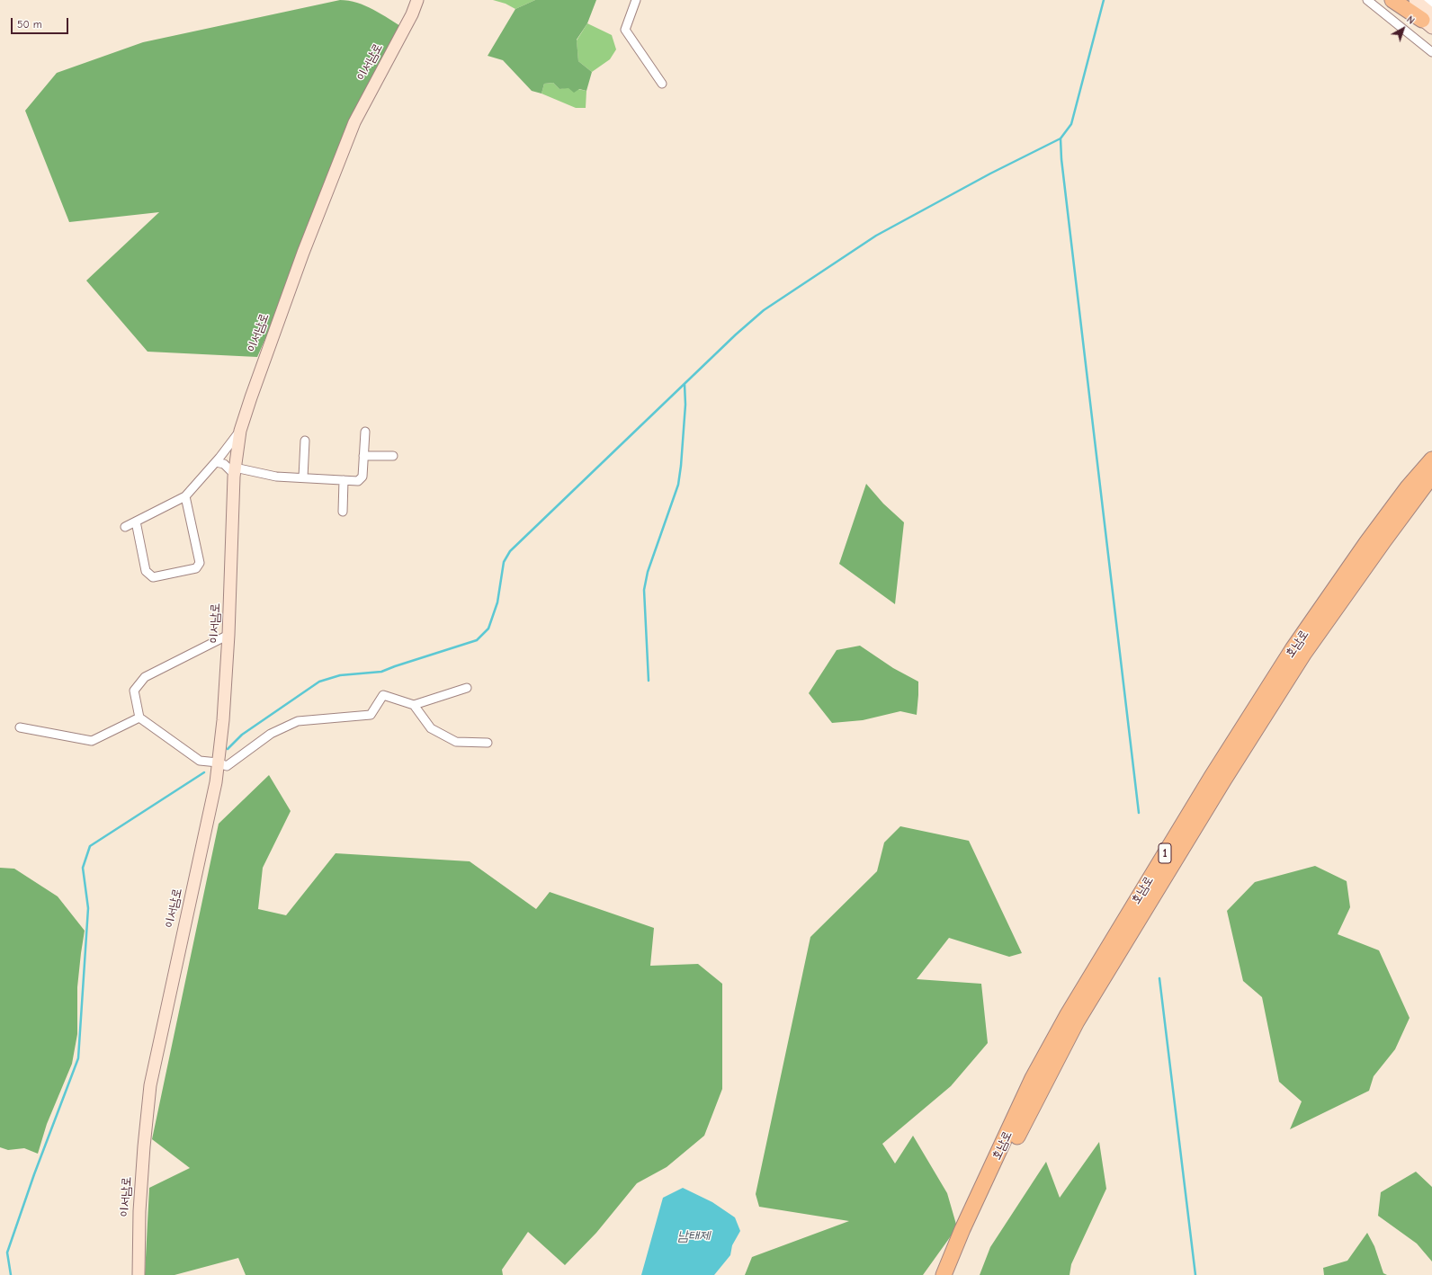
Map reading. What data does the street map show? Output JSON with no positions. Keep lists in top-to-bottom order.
{
  "streets": {
    "highway": ["호남로", "1"],
    "main road": ["이서남로"]
  },
  "water": ["남태제"],
  "scale_bar": "50 m",
  "north": "top right"
}
